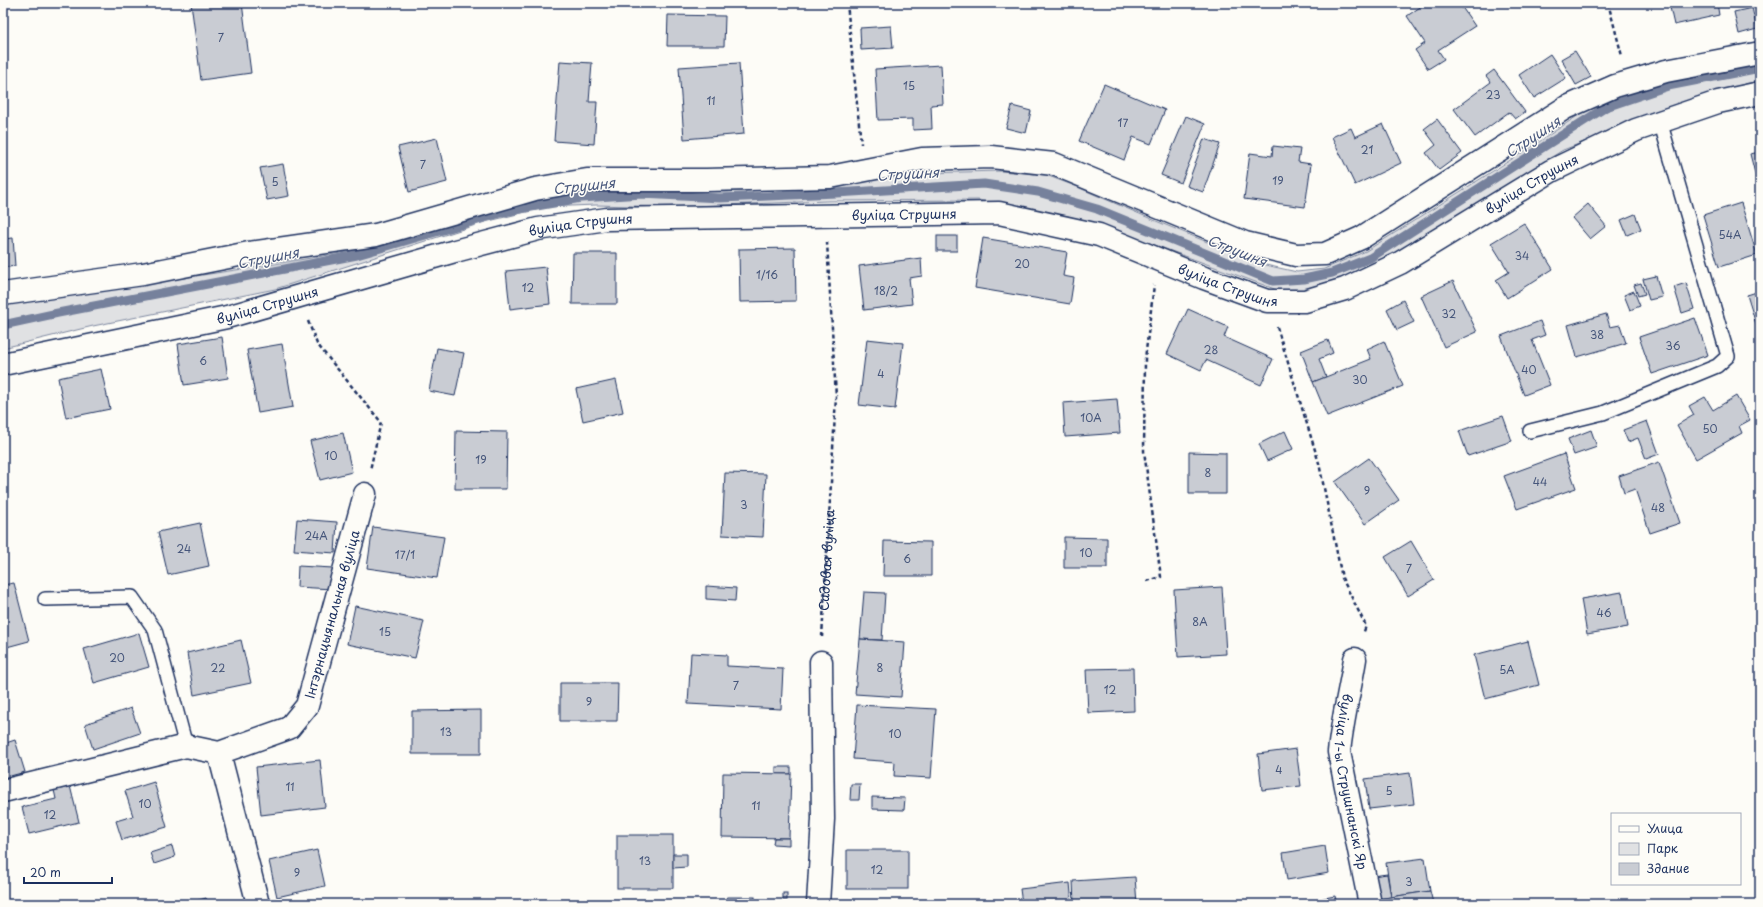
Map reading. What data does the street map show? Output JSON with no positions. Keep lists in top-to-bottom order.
{
  "streets": {
    "street": ["вуліца Струшня", "Інтэрнацыянальная вуліца", "вуліца 1-ы Струшнанскі Яр"],
    "path": ["Садовая вуліца"]
  },
  "crossings": [
    ["вуліца Струшня", "Садовая вуліца"]
  ],
  "water": ["Струшня"],
  "house_numbers": [
    "7",
    "15",
    "23",
    "11",
    "17",
    "21",
    "7",
    "19",
    "5",
    "54А",
    "34",
    "20",
    "1/16",
    "12",
    "18/2",
    "32",
    "38",
    "36",
    "28",
    "6",
    "40",
    "4",
    "30",
    "10А",
    "50",
    "10",
    "19",
    "8",
    "44",
    "9",
    "3",
    "48",
    "24А",
    "24",
    "10",
    "17/1",
    "6",
    "7",
    "46",
    "8А",
    "15",
    "20",
    "22",
    "8",
    "5А",
    "7",
    "12",
    "9",
    "13",
    "10",
    "4",
    "11",
    "5",
    "10",
    "11",
    "12",
    "13",
    "12",
    "9",
    "3"
  ],
  "legend": ["Улица", "Парк", "Здание"],
  "scale_bar": "20 m"
}
